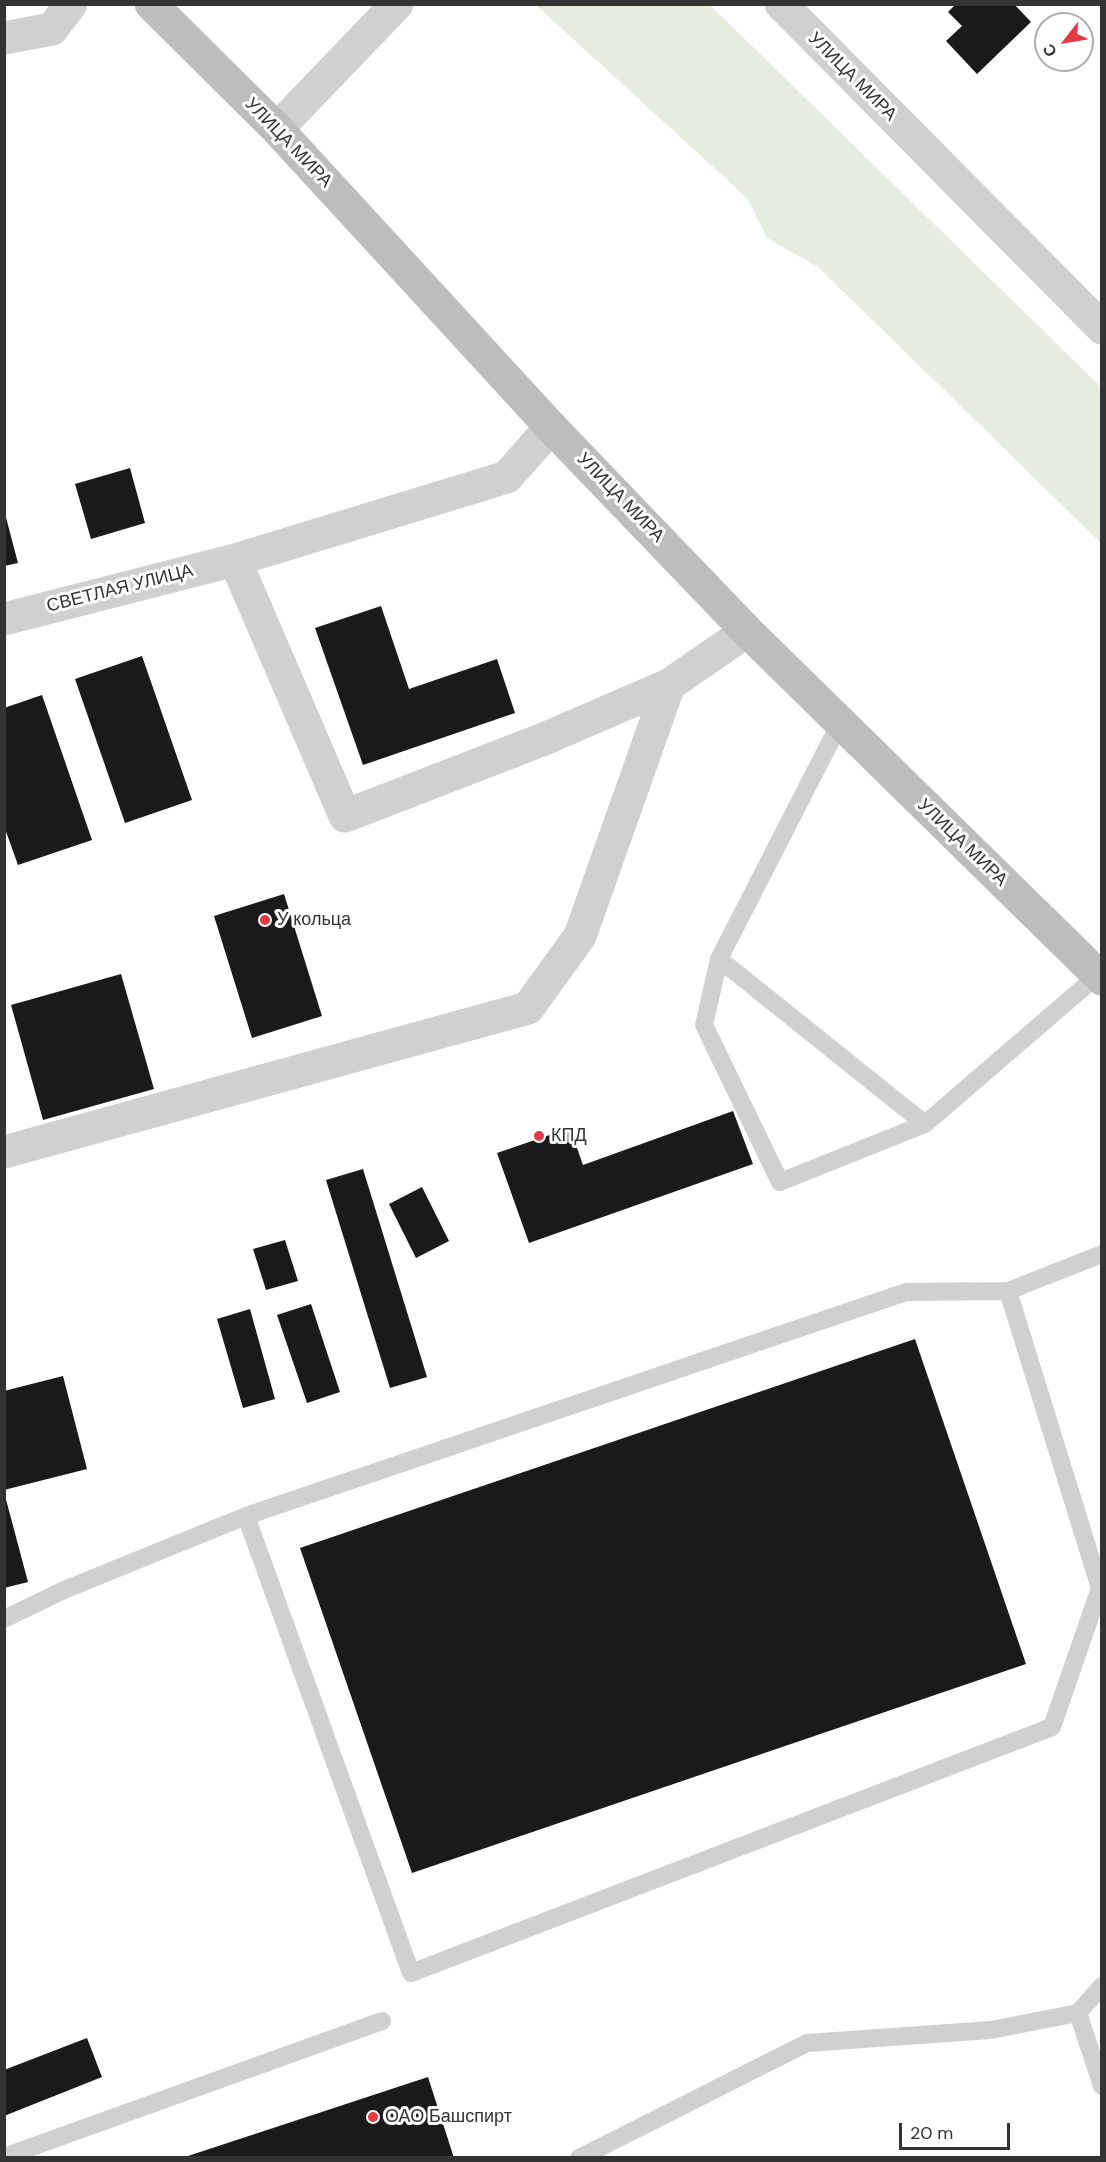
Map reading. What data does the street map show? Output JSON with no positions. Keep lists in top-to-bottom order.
{
  "streets": {
    "main road": ["УЛИЦА МИРА"],
    "street": ["СВЕТЛАЯ УЛИЦА"]
  },
  "crossings": [
    ["УЛИЦА МИРА", "СВЕТЛАЯ УЛИЦА"]
  ],
  "places": ["У кольца", "КПД", "ОАО Башспирт"],
  "scale_bar": "20 m",
  "north": "bottom left"
}
